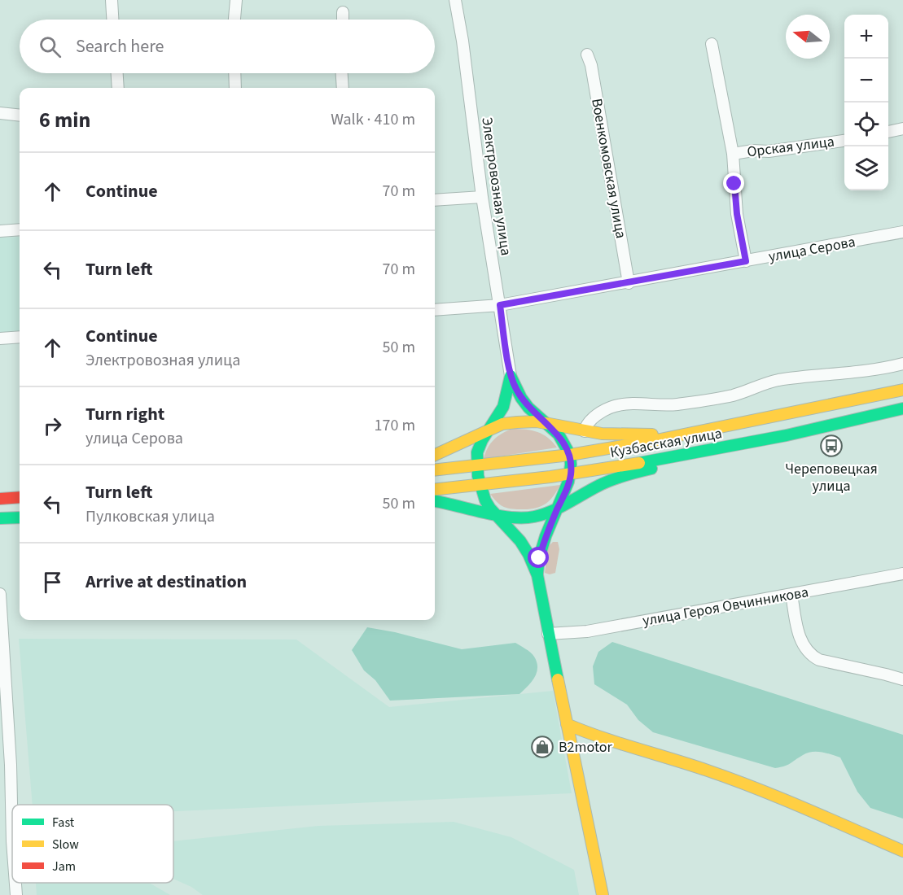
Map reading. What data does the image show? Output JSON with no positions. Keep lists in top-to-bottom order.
{
  "streets": {
    "street": [
      "Орская улица",
      "Военкомовская улица",
      "Электровозная улица",
      "улица Серова",
      "Кузбасская улица",
      "улица Героя Овчинникова"
    ]
  },
  "crossings": [
    ["Военкомовская улица", "улица Серова"],
    ["Электровозная улица", "улица Серова"]
  ],
  "places": {
    "bus stop": ["Череповецкая улица"],
    "shop": ["B2motor"]
  },
  "legend": ["Fast", "Slow", "Jam"],
  "north": "left",
  "page": {
    "map_buttons": ["+", "−"],
    "search": "Search here",
    "heading": ["6 min", "Walk · 410 m"],
    "list": [
      ["Continue", "70 m"],
      ["Turn left", "70 m"],
      ["Continue", "Электровозная улица", "50 m"],
      ["Turn right", "улица Серова", "170 m"],
      ["Turn left", "Пулковская улица", "50 m"],
      "Arrive at destination"
    ]
  }
}
